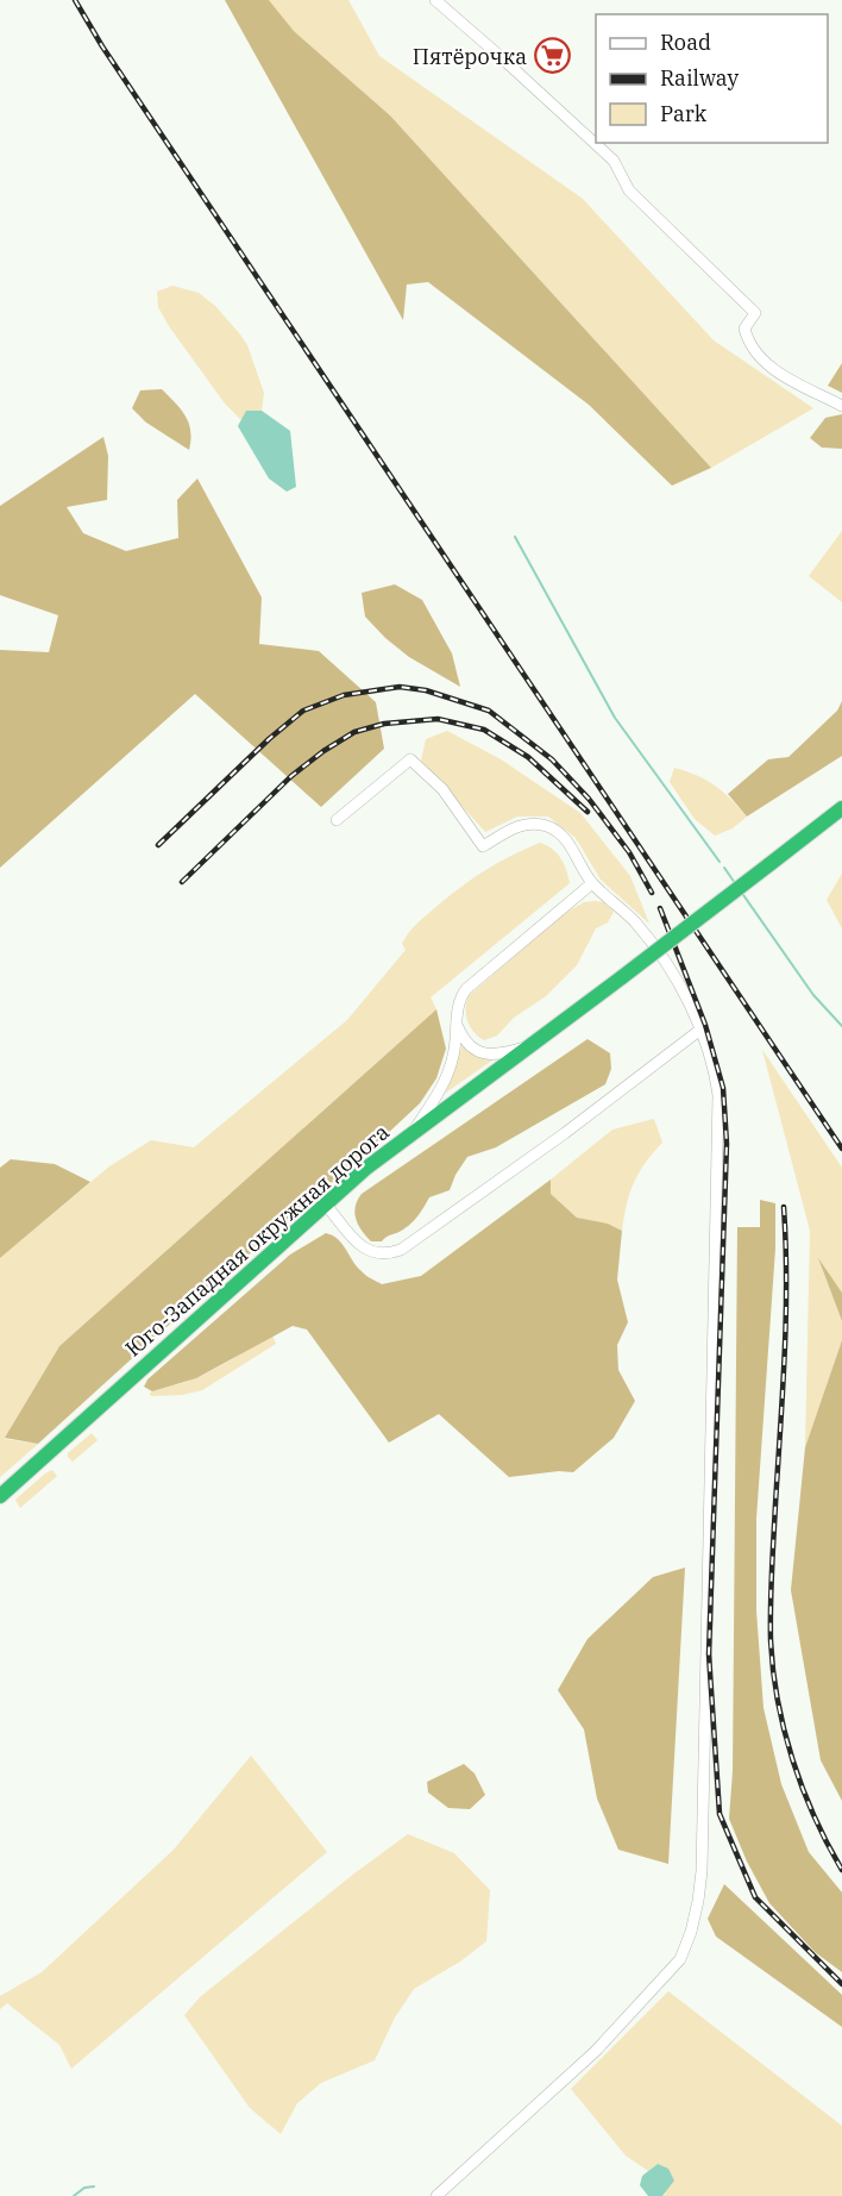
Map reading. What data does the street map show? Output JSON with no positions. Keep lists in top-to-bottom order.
{
  "streets": {
    "highway": ["Юго-Западная окружная дорога"]
  },
  "places": {
    "supermarket": ["Пятёрочка"]
  },
  "legend": ["Road", "Railway", "Park"]
}
